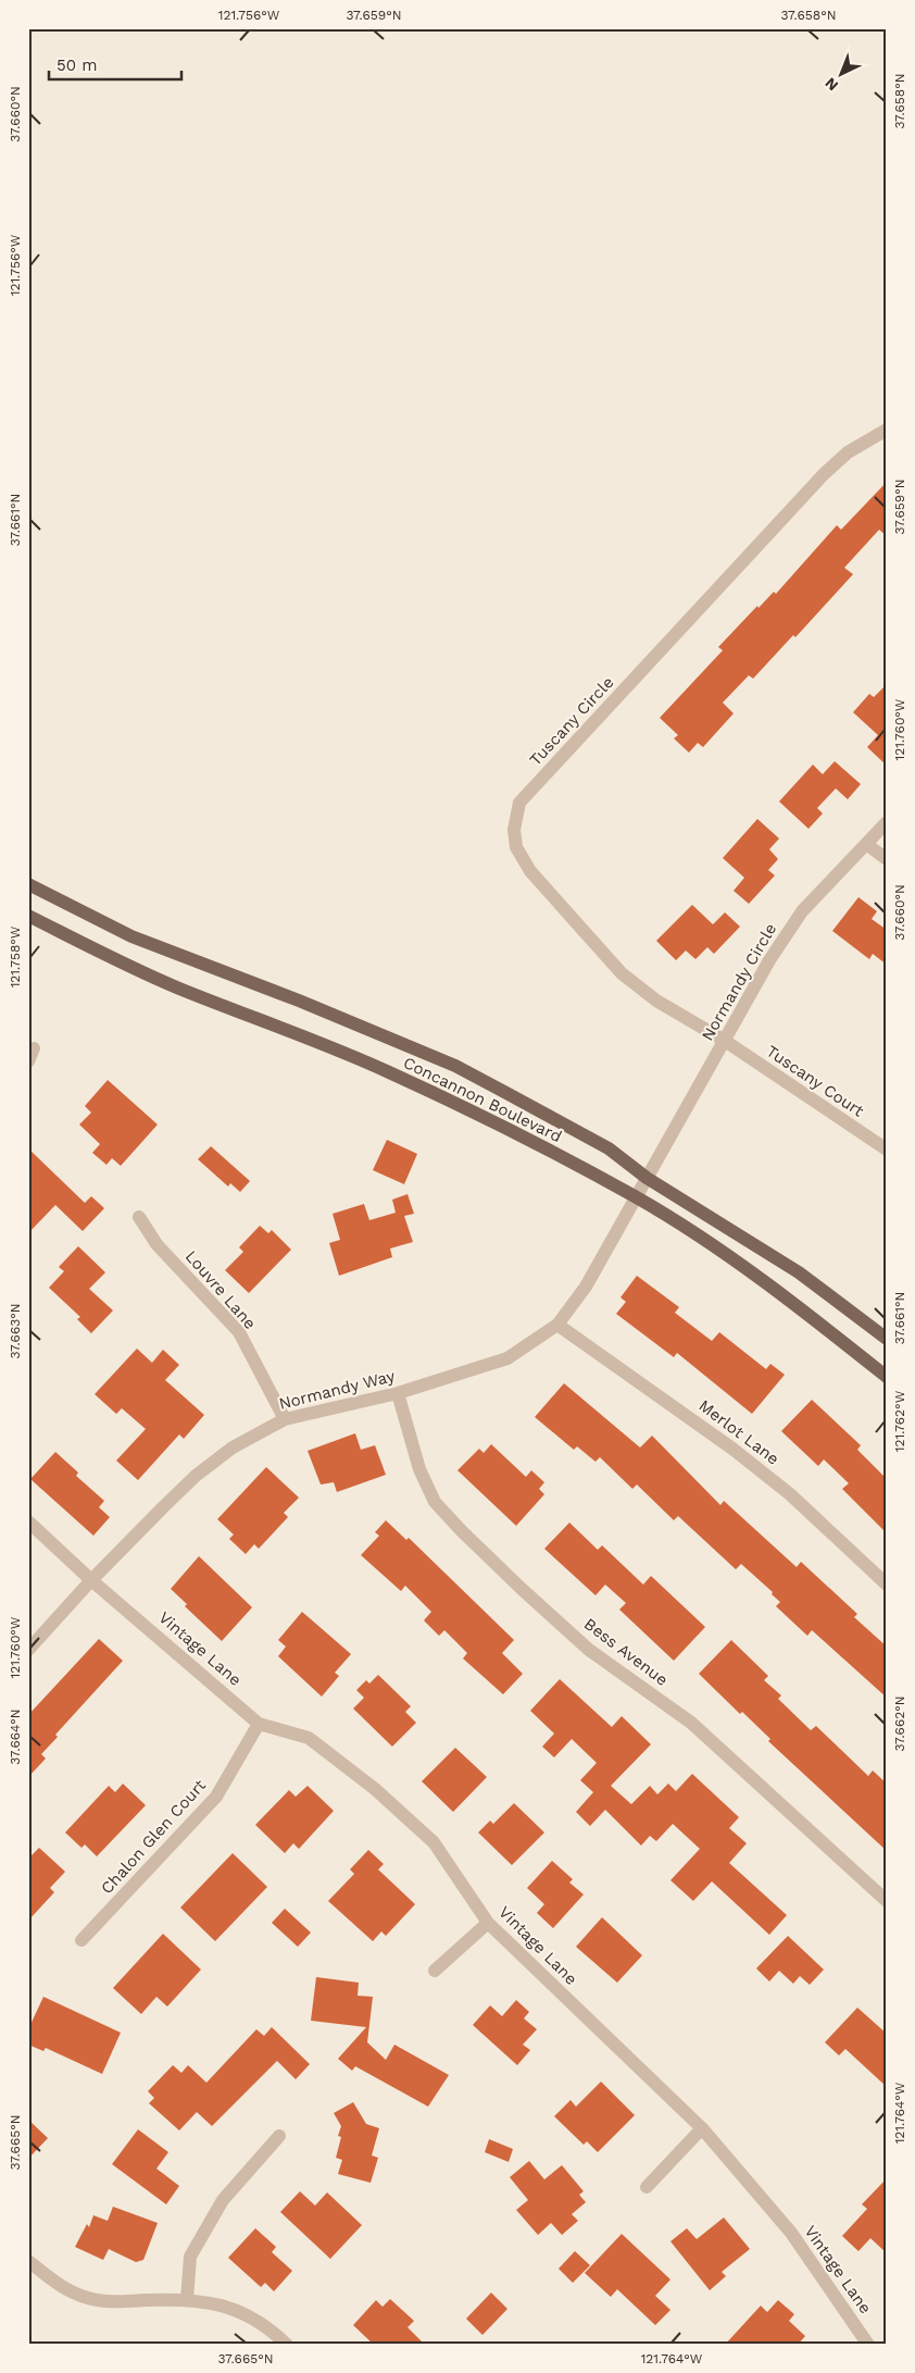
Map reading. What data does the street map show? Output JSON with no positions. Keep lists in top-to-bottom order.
{
  "streets": {
    "main road": ["Concannon Boulevard"],
    "street": [
      "Tuscany Circle",
      "Normandy Circle",
      "Tuscany Court",
      "Louvre Lane",
      "Normandy Way",
      "Merlot Lane",
      "Vintage Lane",
      "Bess Avenue",
      "Chalon Glen Court"
    ]
  },
  "crossings": [
    ["Tuscany Circle", "Normandy Circle"],
    ["Tuscany Circle", "Tuscany Court"],
    ["Normandy Circle", "Tuscany Court"],
    ["Normandy Circle", "Concannon Boulevard"],
    ["Normandy Circle", "Normandy Way"],
    ["Concannon Boulevard", "Normandy Way"],
    ["Louvre Lane", "Normandy Way"],
    ["Normandy Way", "Merlot Lane"],
    ["Normandy Way", "Vintage Lane"],
    ["Normandy Way", "Bess Avenue"],
    ["Vintage Lane", "Chalon Glen Court"]
  ],
  "scale_bar": "50 m",
  "north": "bottom left",
  "coordinates": [
    "121.756°W",
    "37.659°N",
    "37.658°N",
    "37.660°N",
    "37.661°N",
    "121.760°W",
    "121.758°W",
    "37.663°N",
    "121.762°W",
    "37.662°N",
    "37.664°N",
    "121.764°W",
    "37.665°N"
  ]
}
